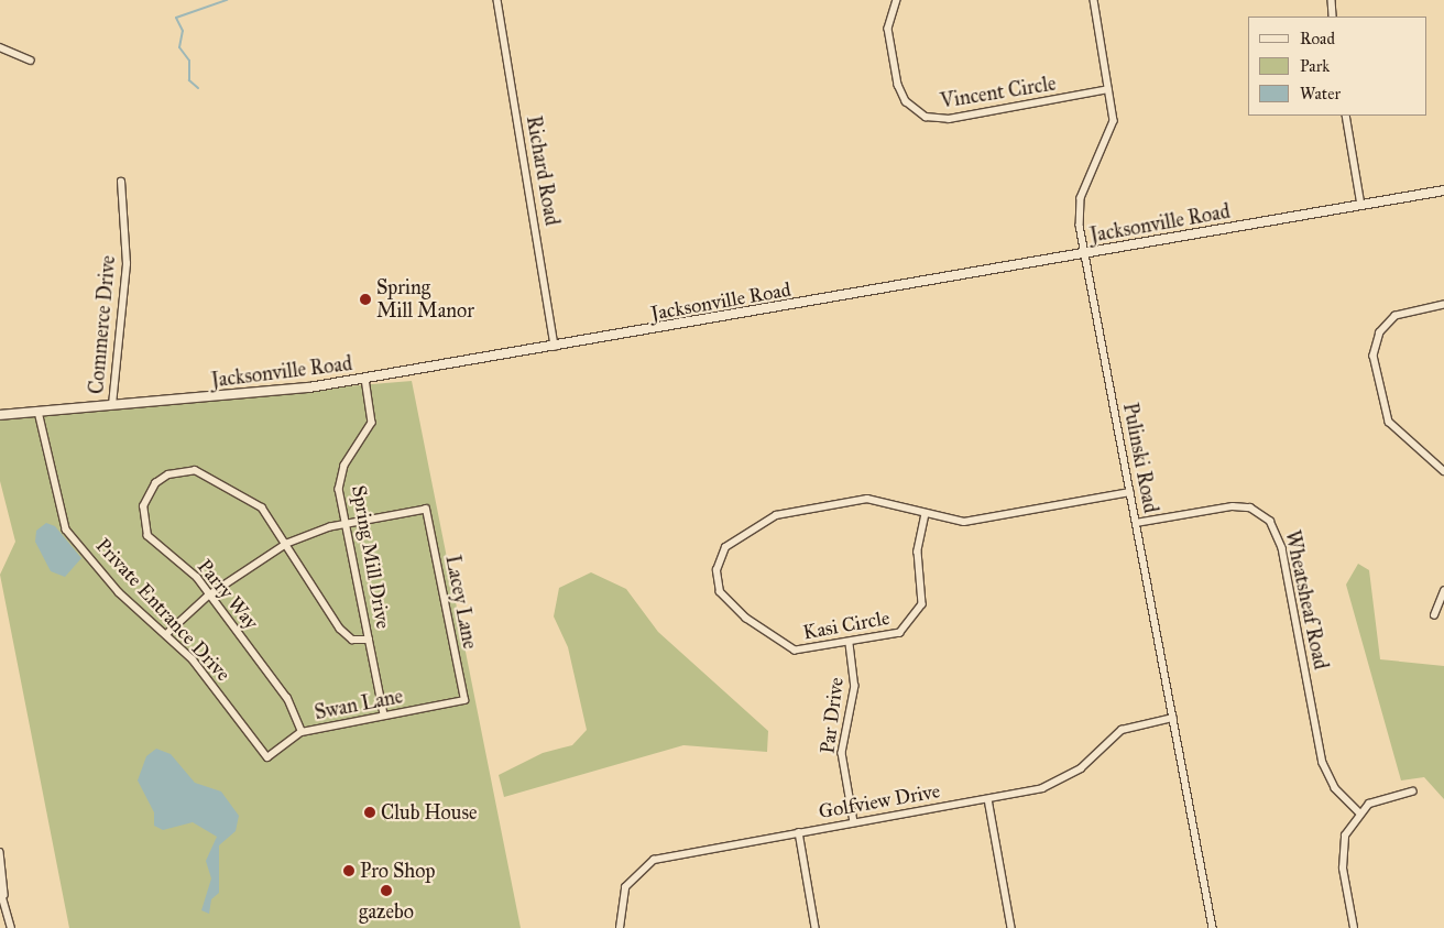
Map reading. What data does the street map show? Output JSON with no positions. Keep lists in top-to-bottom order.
{
  "streets": {
    "main road": ["Jacksonville Road"],
    "street": [
      "Vincent Circle",
      "Richard Road",
      "Commerce Drive",
      "Pulinski Road",
      "Spring Mill Drive",
      "Parry Way",
      "Wheatsheaf Road",
      "Lacey Lane",
      "Private Entrance Drive",
      "Kasi Circle",
      "Swan Lane",
      "Par Drive",
      "Golfview Drive"
    ]
  },
  "crossings": [
    ["Vincent Circle", "Pulinski Road"],
    ["Richard Road", "Jacksonville Road"],
    ["Jacksonville Road", "Commerce Drive"],
    ["Jacksonville Road", "Pulinski Road"],
    ["Jacksonville Road", "Spring Mill Drive"],
    ["Jacksonville Road", "Private Entrance Drive"],
    ["Pulinski Road", "Wheatsheaf Road"],
    ["Pulinski Road", "Kasi Circle"],
    ["Pulinski Road", "Golfview Drive"],
    ["Spring Mill Drive", "Parry Way"],
    ["Spring Mill Drive", "Lacey Lane"],
    ["Spring Mill Drive", "Swan Lane"],
    ["Parry Way", "Swan Lane"],
    ["Lacey Lane", "Swan Lane"],
    ["Private Entrance Drive", "Swan Lane"],
    ["Kasi Circle", "Par Drive"],
    ["Par Drive", "Golfview Drive"]
  ],
  "places": [
    "Spring Mill Manor",
    "Club House",
    "Pro Shop",
    "gazebo"
  ],
  "legend": ["Road", "Park", "Water"]
}
